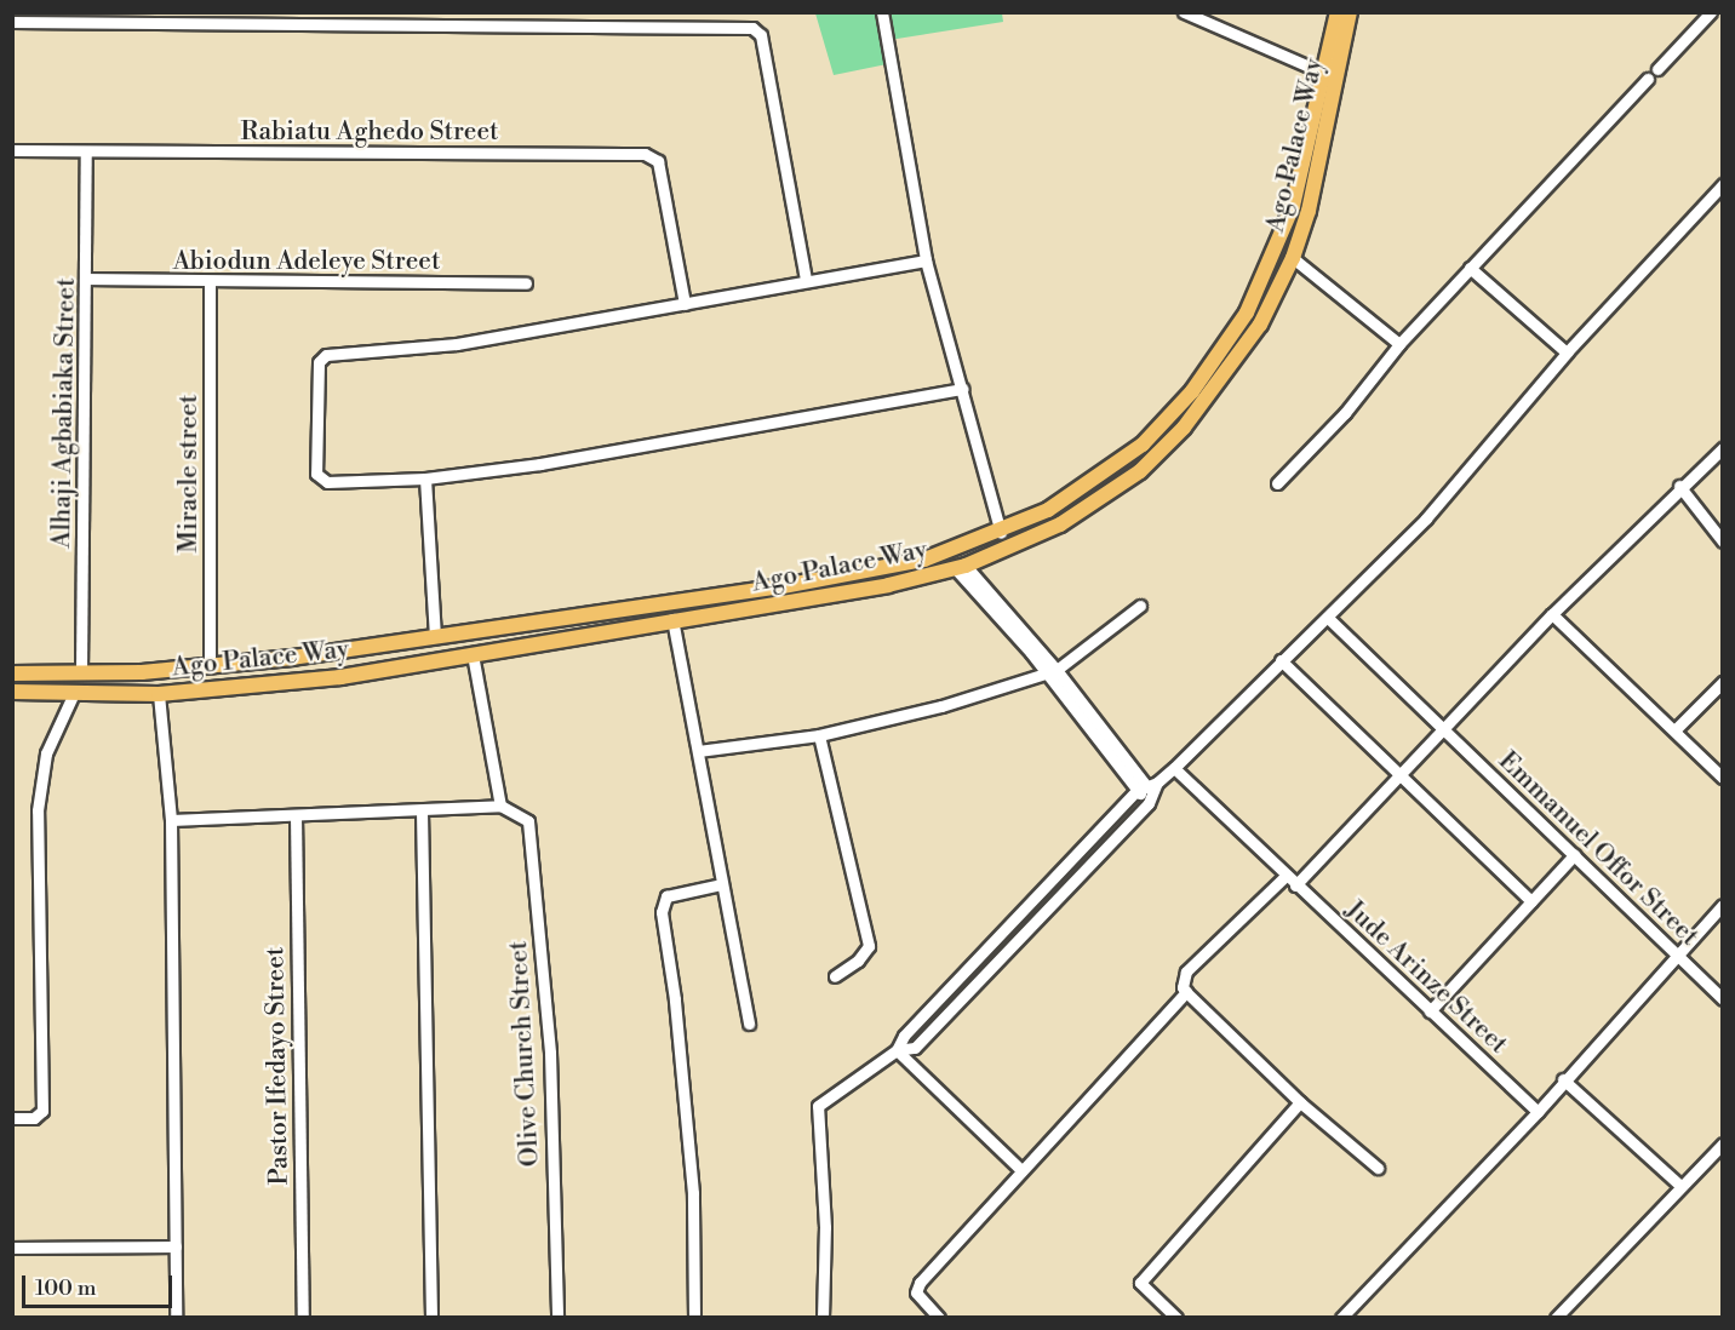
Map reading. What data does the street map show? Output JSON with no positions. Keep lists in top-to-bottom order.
{
  "streets": {
    "main road": ["Ago Palace Way"],
    "street": [
      "Rabiatu Aghedo Street",
      "Abiodun Adeleye Street",
      "Alhaji Agbabiaka Street",
      "Miracle street",
      "Emmanuel Offor Street",
      "Jude Arinze Street",
      "Olive Church Street",
      "Pastor Ifedayo Street"
    ]
  },
  "crossings": [
    ["Rabiatu Aghedo Street", "Alhaji Agbabiaka Street"],
    ["Ago Palace Way", "Alhaji Agbabiaka Street"],
    ["Ago Palace Way", "Miracle street"],
    ["Abiodun Adeleye Street", "Alhaji Agbabiaka Street"],
    ["Abiodun Adeleye Street", "Miracle street"]
  ],
  "scale_bar": "100 m"
}
